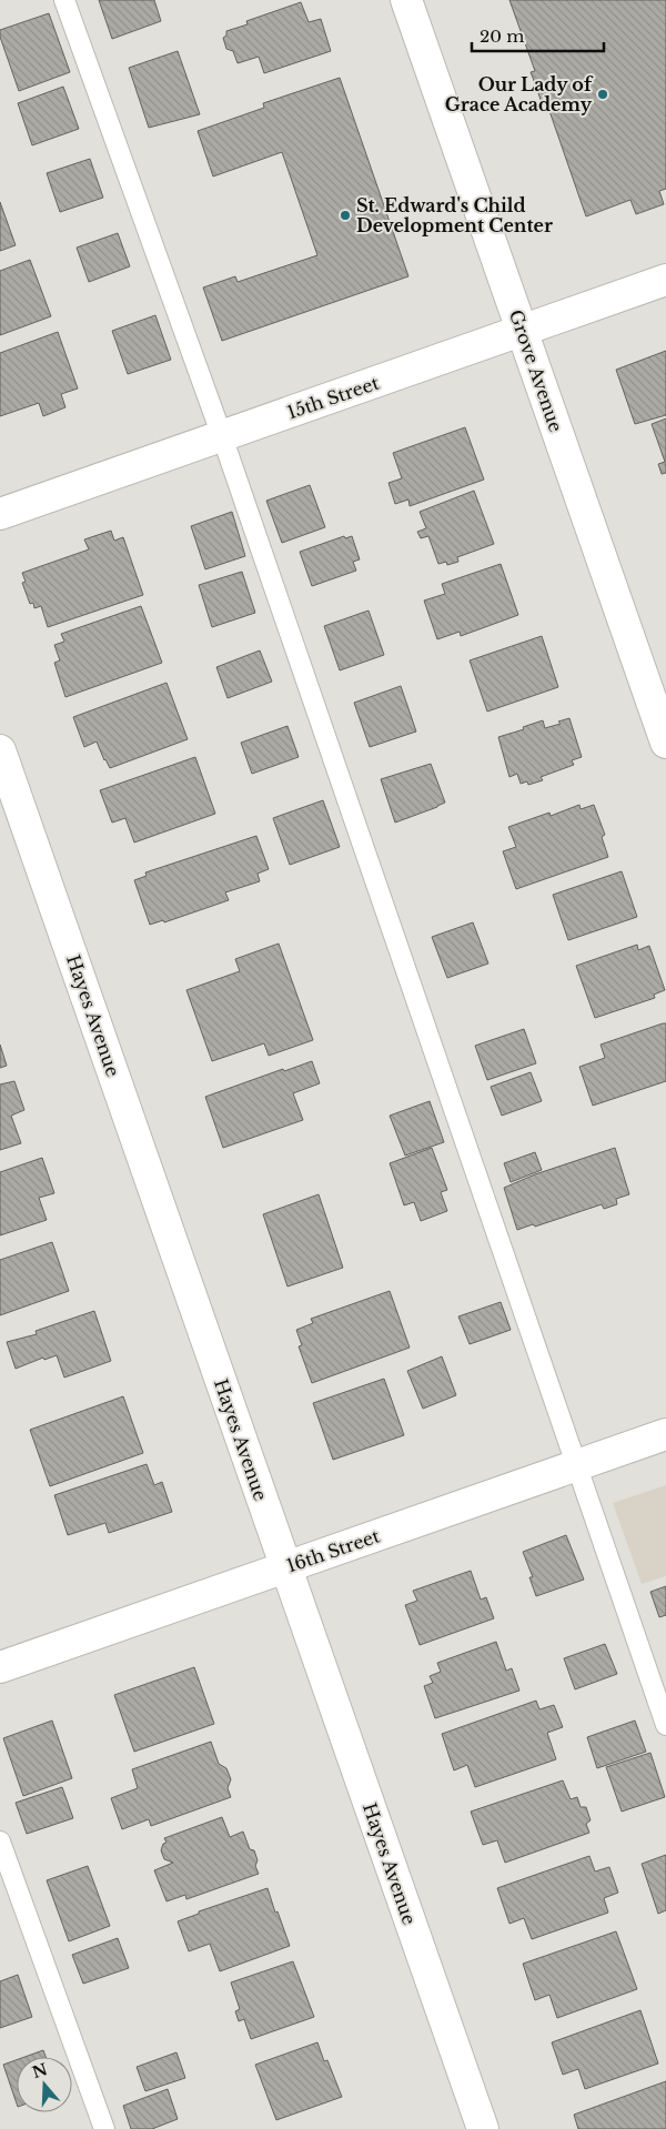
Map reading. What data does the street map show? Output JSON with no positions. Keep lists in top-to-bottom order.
{
  "streets": {
    "street": [
      "Grove Avenue",
      "15th Street",
      "Hayes Avenue",
      "16th Street"
    ]
  },
  "crossings": [
    ["Grove Avenue", "15th Street"],
    ["Hayes Avenue", "16th Street"]
  ],
  "places": ["Our Lady of Grace Academy", "St. Edward's Child Development Center"],
  "scale_bar": "20 m",
  "north": "top"
}
